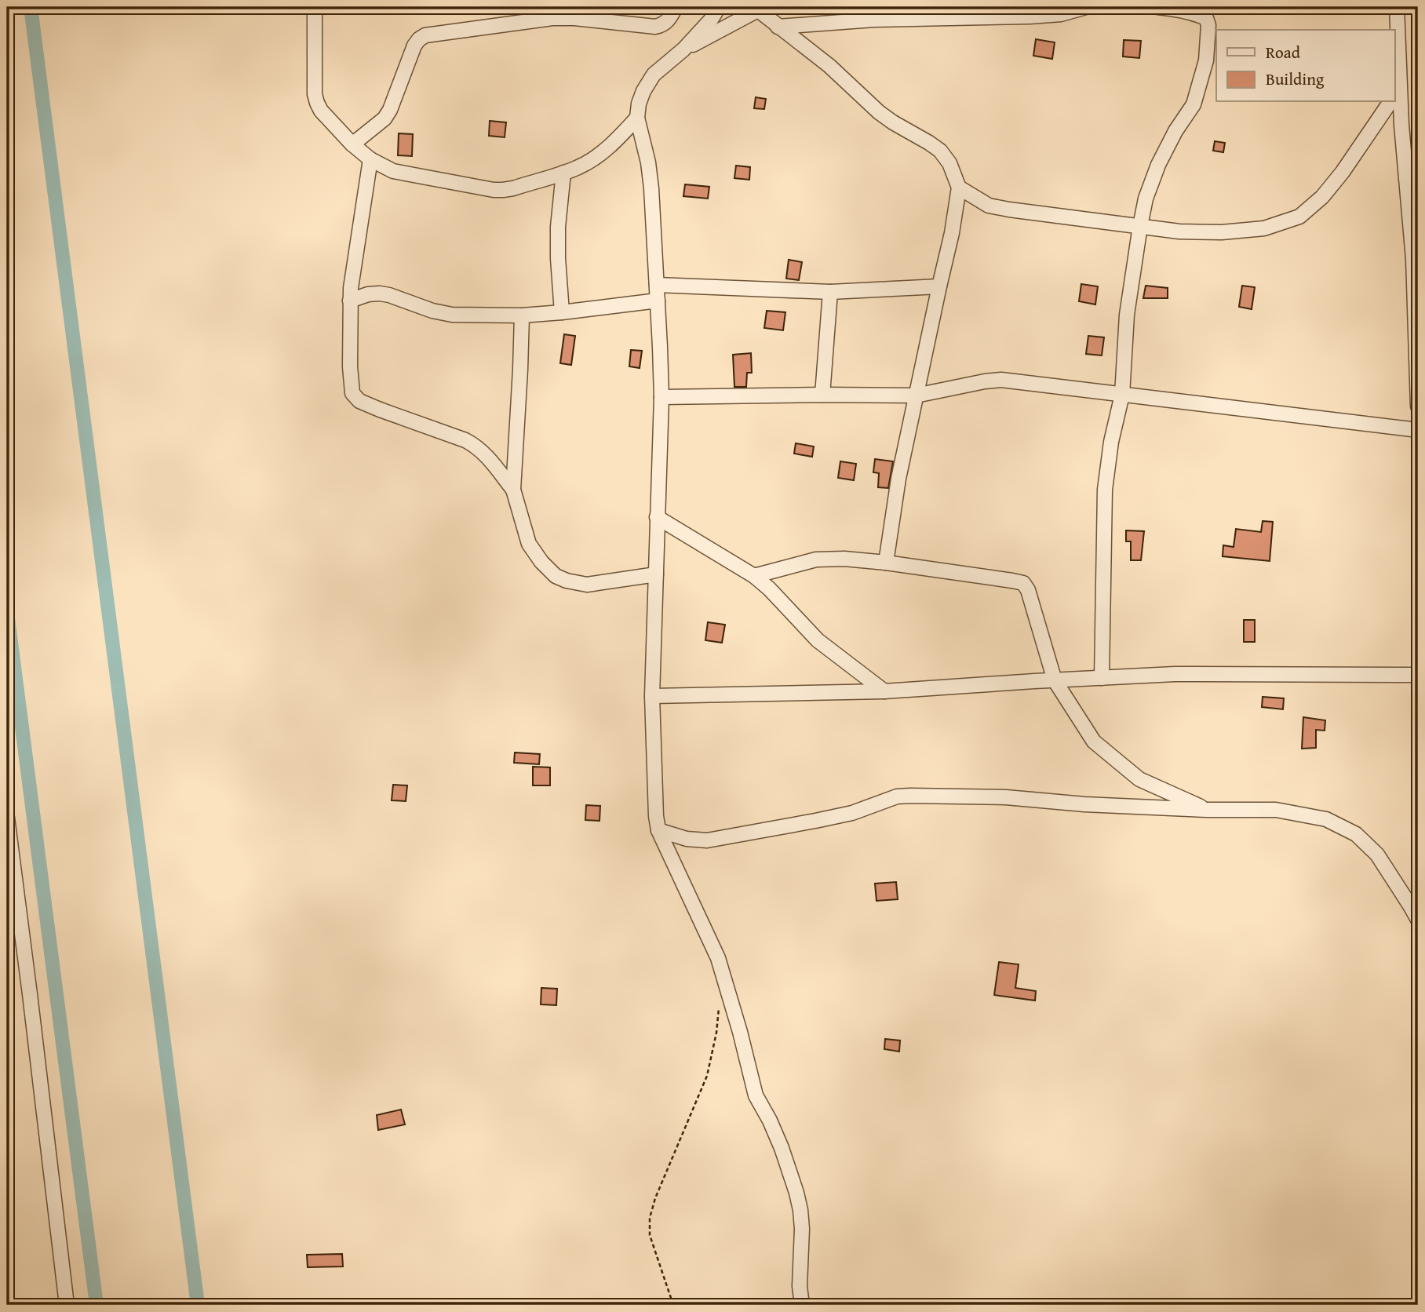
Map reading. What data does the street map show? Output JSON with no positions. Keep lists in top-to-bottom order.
{
  "legend": ["Road", "Building"]
}
